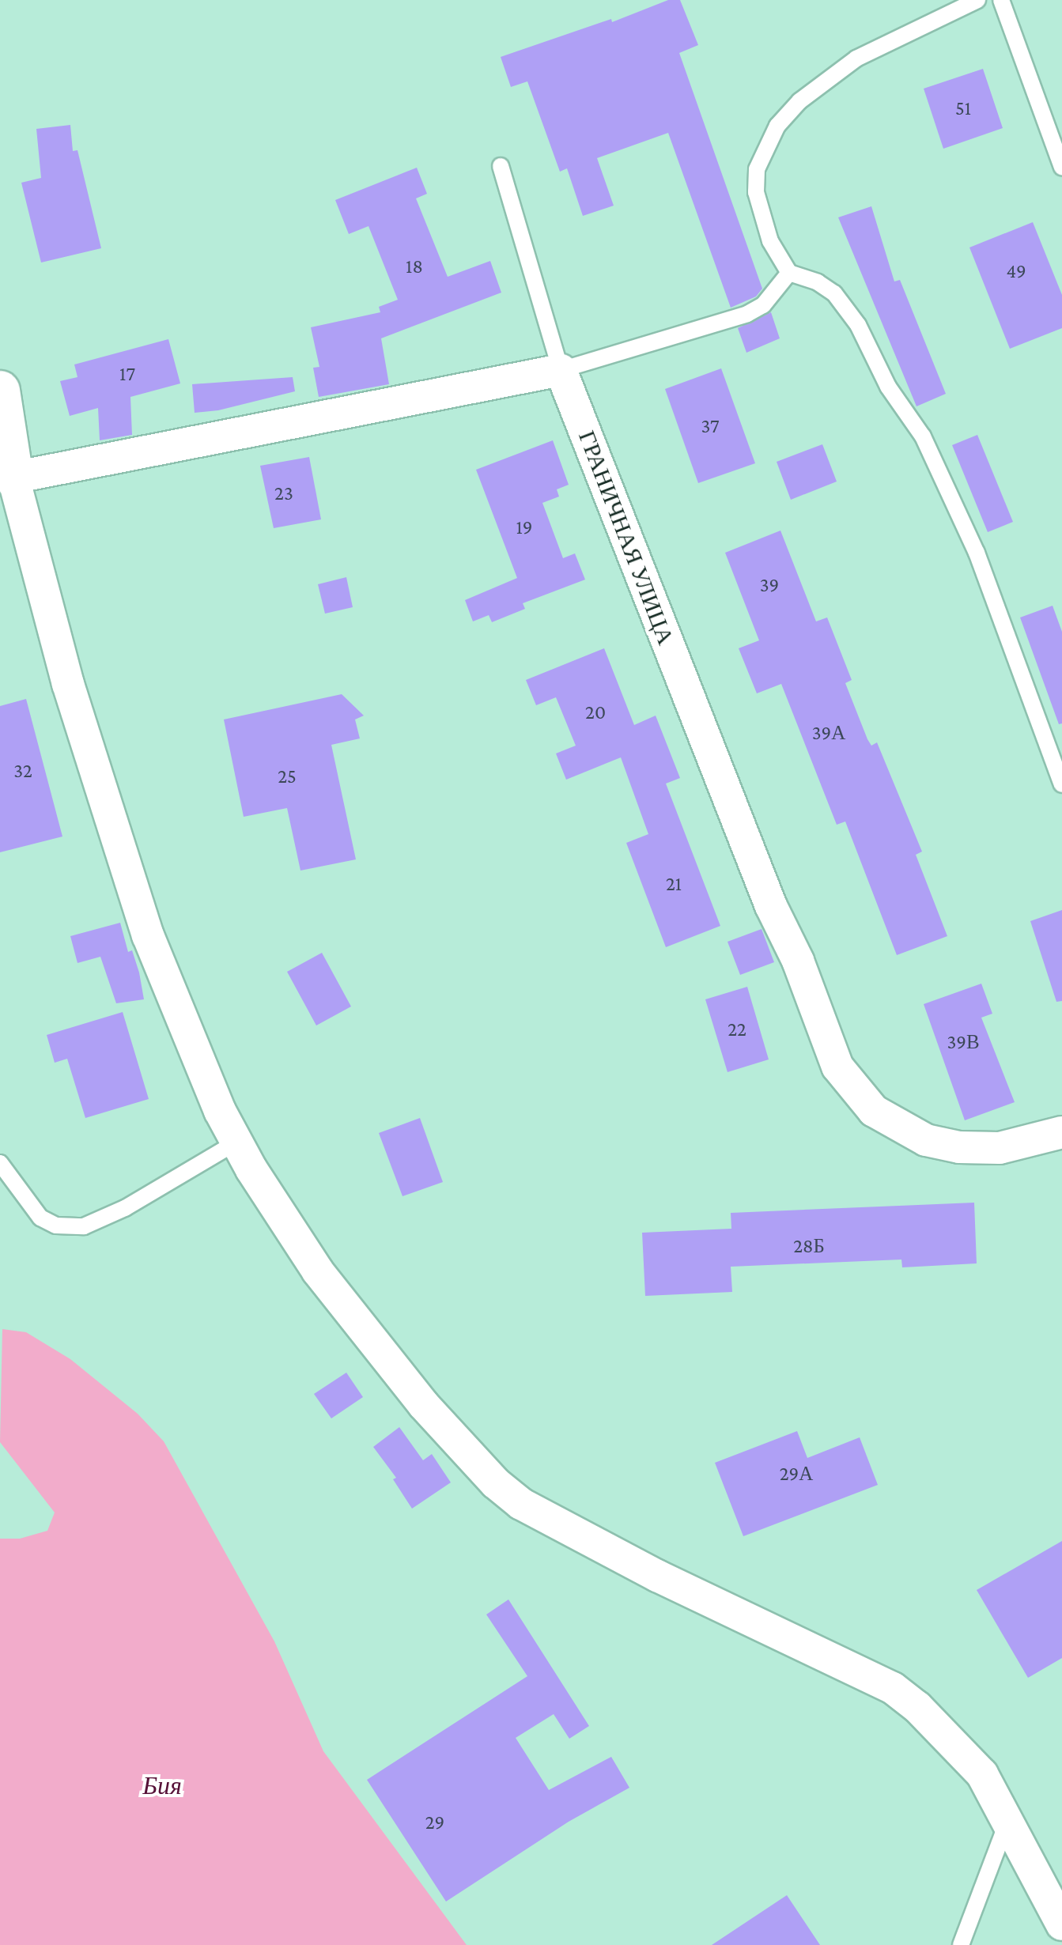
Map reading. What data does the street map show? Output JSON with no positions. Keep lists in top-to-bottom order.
{
  "streets": {
    "street": ["ГРАНИЧНАЯ УЛИЦА"]
  },
  "water": ["Бия"],
  "house_numbers": [
    "51",
    "18",
    "49",
    "17",
    "37",
    "23",
    "19",
    "39",
    "20",
    "39А",
    "32",
    "25",
    "21",
    "22",
    "39В",
    "28Б",
    "29А",
    "29"
  ]
}
